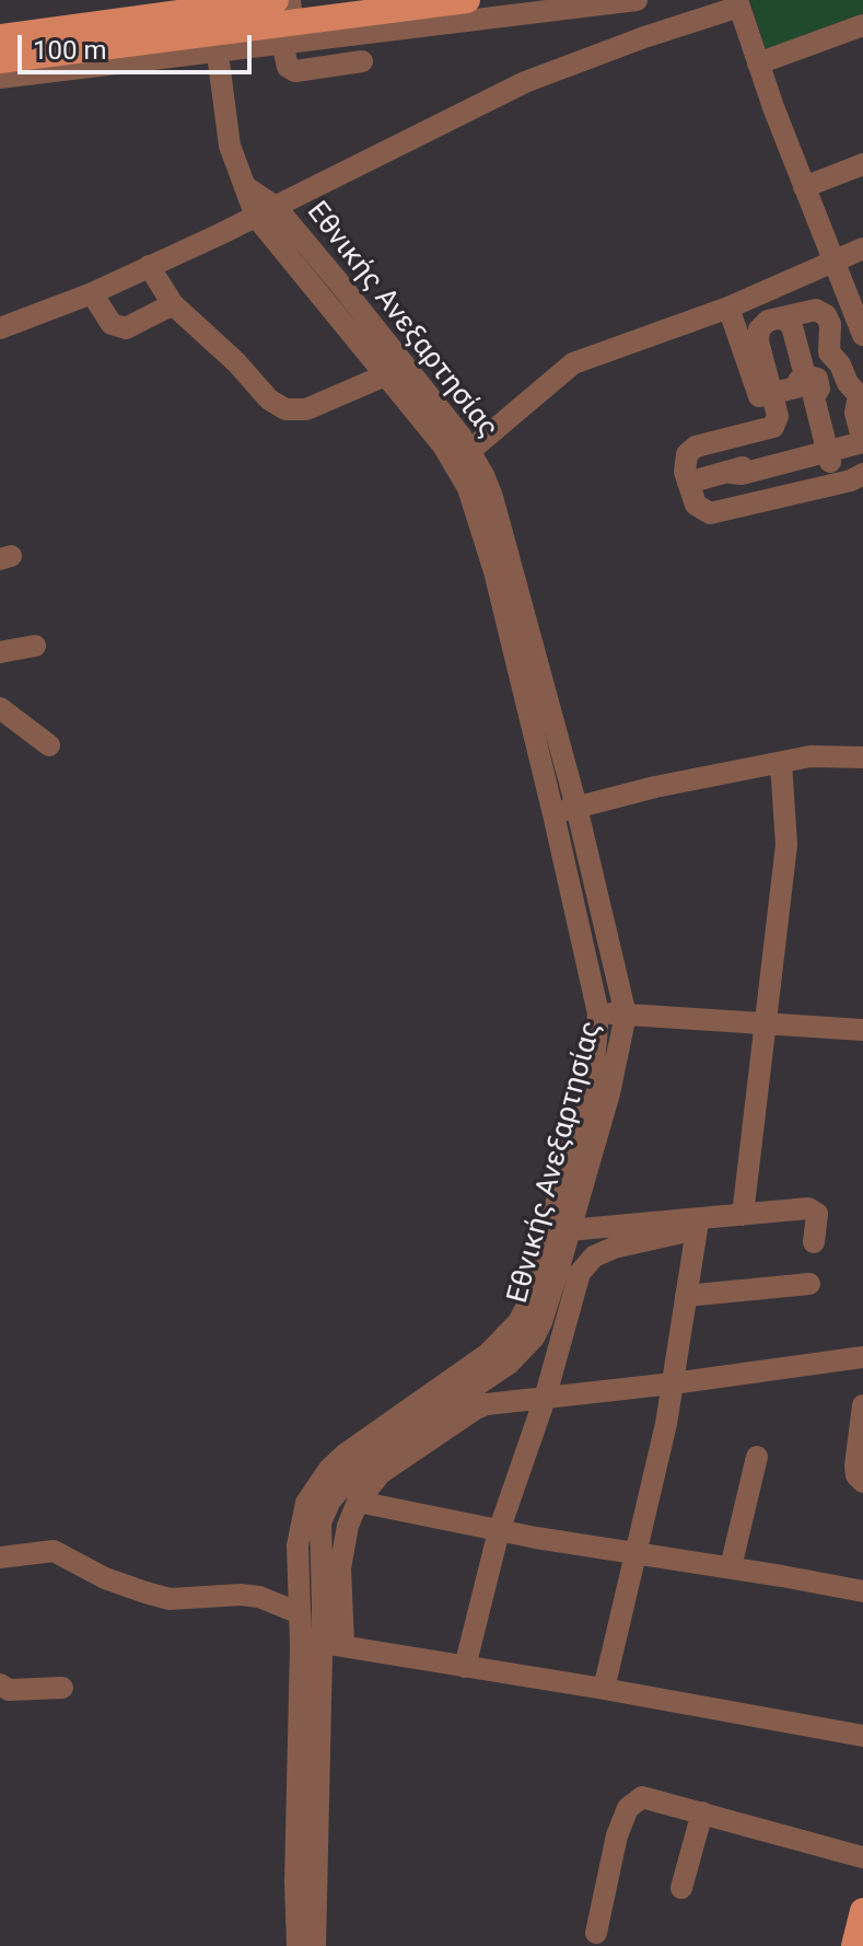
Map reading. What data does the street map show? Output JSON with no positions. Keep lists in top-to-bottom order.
{
  "streets": {
    "street": ["Εθνικής Ανεξαρτησίας"]
  },
  "scale_bar": "100 m"
}
